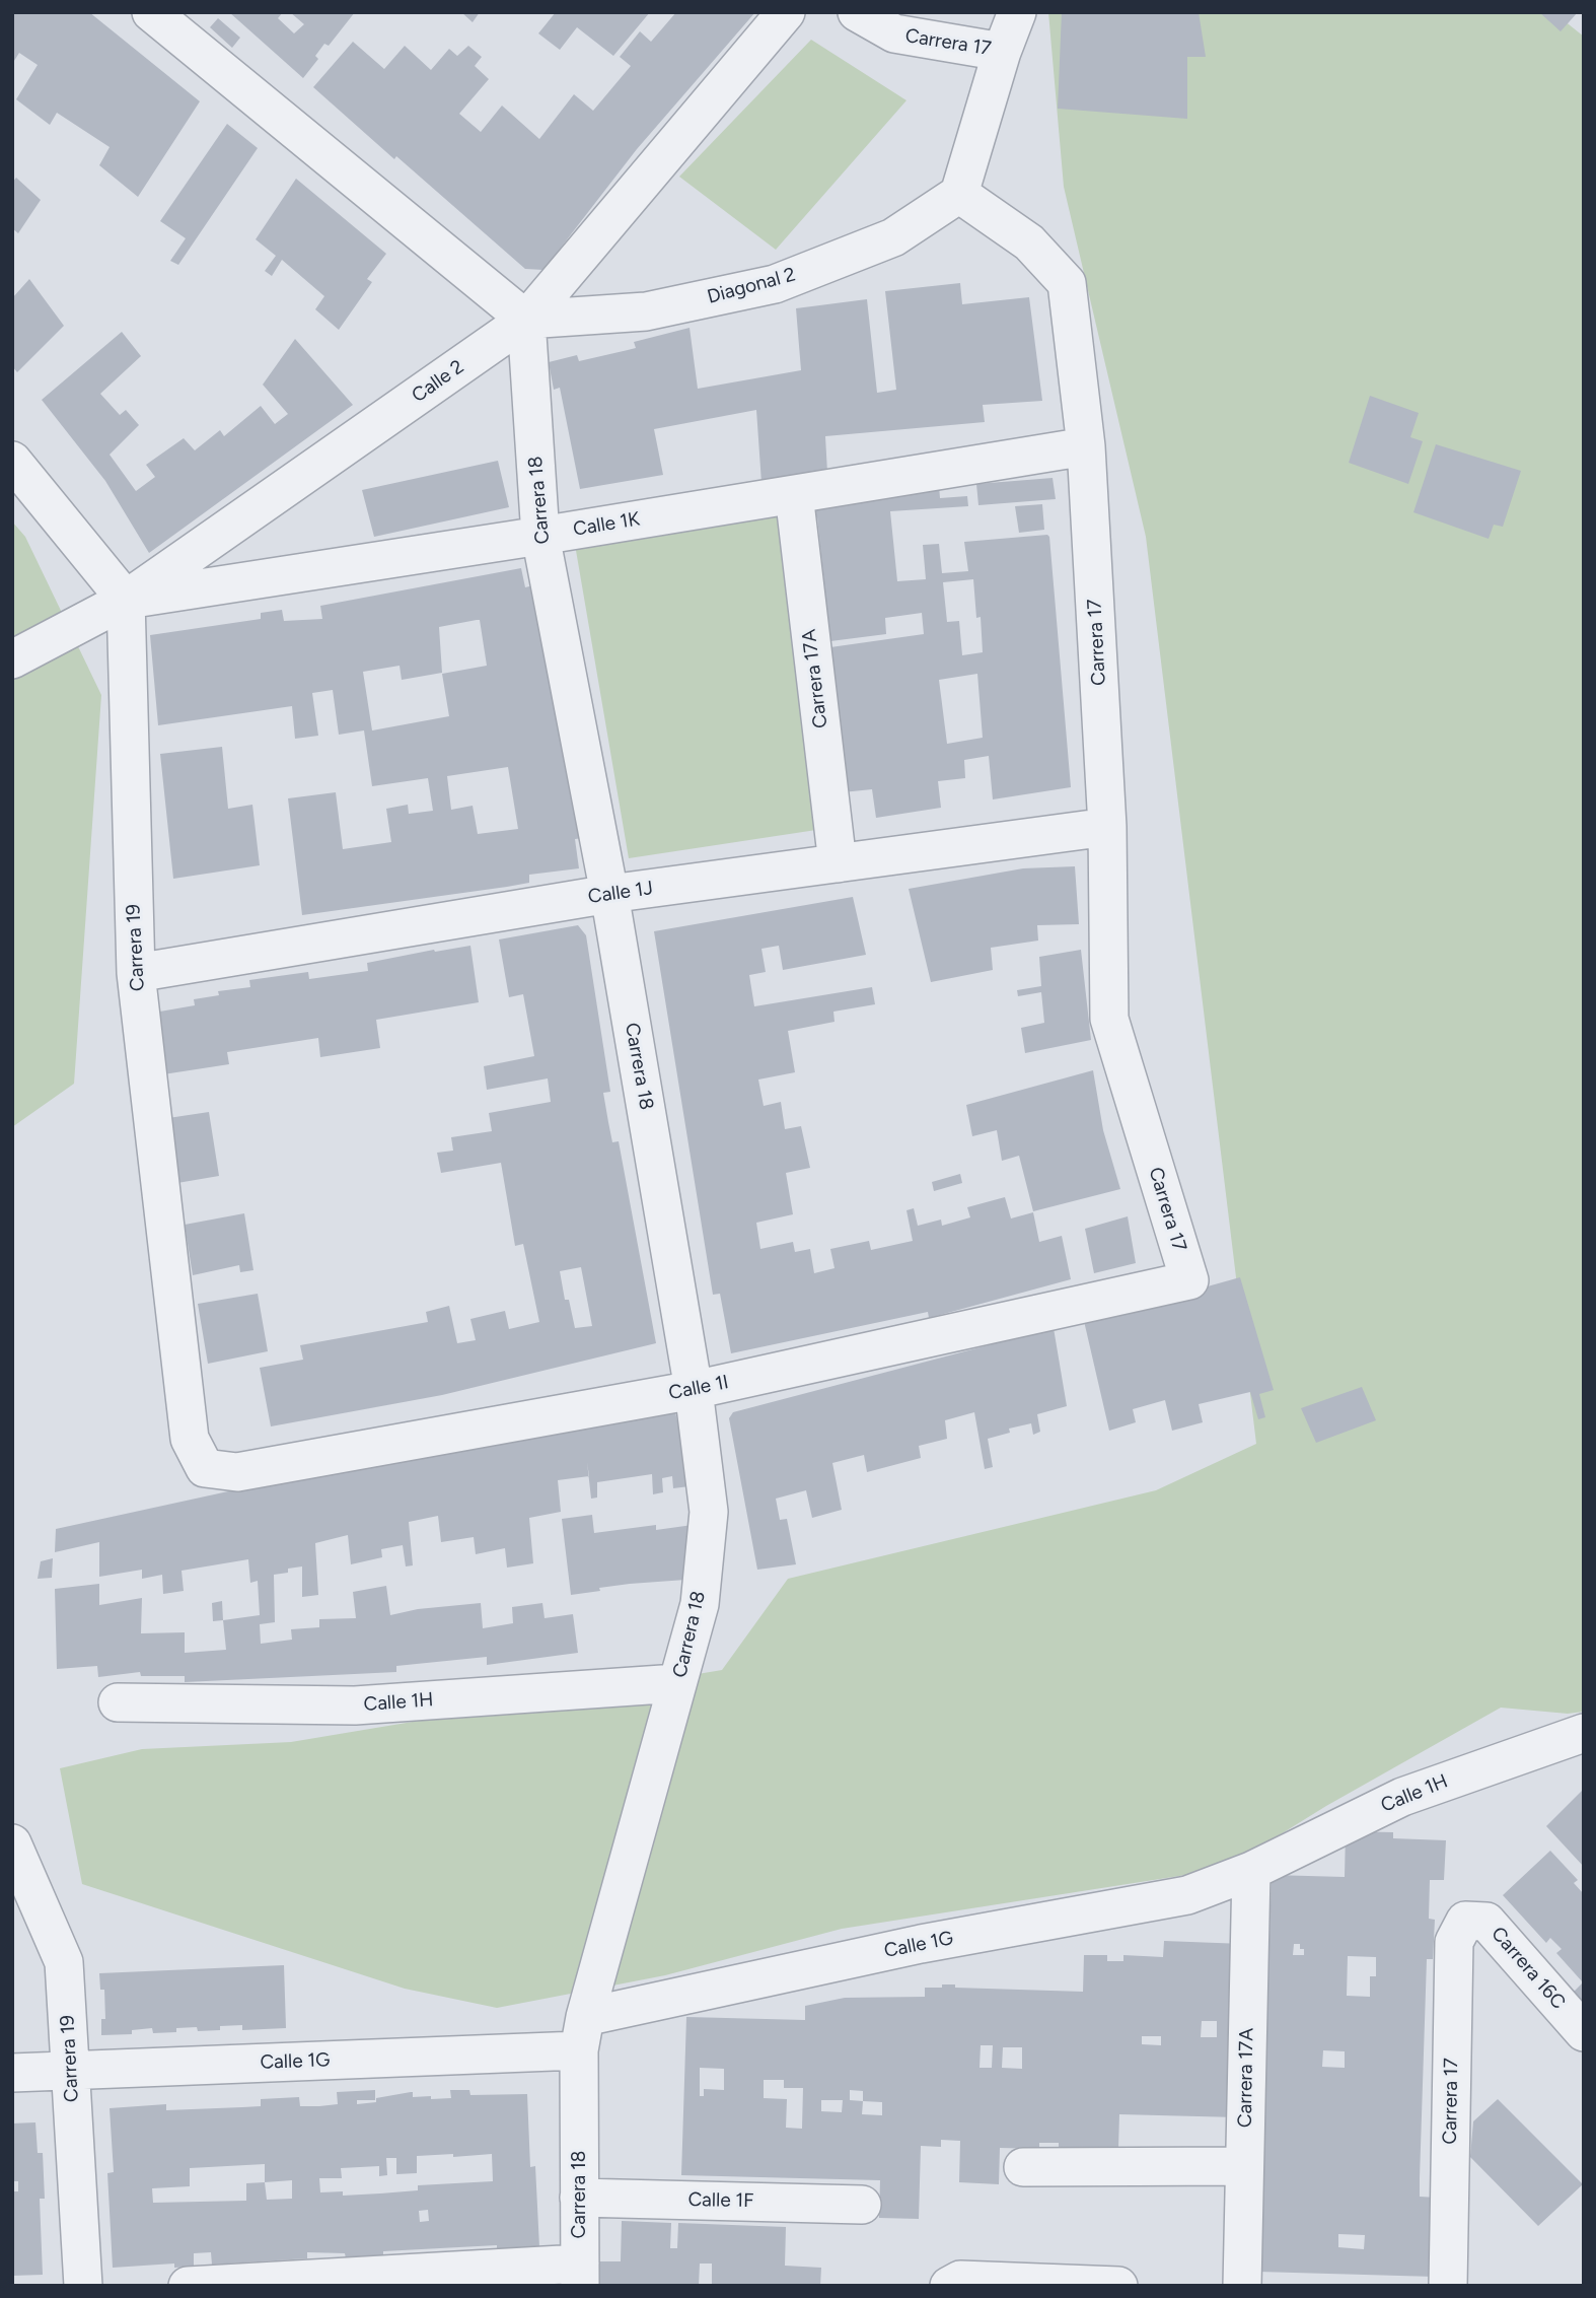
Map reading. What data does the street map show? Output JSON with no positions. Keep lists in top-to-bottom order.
{
  "streets": {
    "street": [
      "Carrera 17",
      "Diagonal 2",
      "Calle 2",
      "Carrera 18",
      "Calle 1K",
      "Carrera 17A",
      "Calle 1J",
      "Carrera 19",
      "Calle 1I",
      "Calle 1H",
      "Calle 1G",
      "Carrera 16C",
      "Calle 1F"
    ]
  },
  "crossings": [
    ["Carrera 17", "Diagonal 2"],
    ["Carrera 17", "Calle 1K"],
    ["Carrera 17", "Calle 1J"],
    ["Carrera 17", "Calle 1I"],
    ["Carrera 17", "Carrera 16C"],
    ["Diagonal 2", "Calle 2"],
    ["Diagonal 2", "Carrera 18"],
    ["Calle 2", "Carrera 18"],
    ["Calle 2", "Calle 1K"],
    ["Calle 2", "Carrera 19"],
    ["Carrera 18", "Calle 1K"],
    ["Carrera 18", "Calle 1J"],
    ["Carrera 18", "Calle 1I"],
    ["Carrera 18", "Calle 1H"],
    ["Carrera 18", "Calle 1G"],
    ["Carrera 18", "Calle 1F"],
    ["Calle 1K", "Carrera 17A"],
    ["Calle 1K", "Carrera 19"],
    ["Carrera 17A", "Calle 1J"],
    ["Carrera 17A", "Calle 1H"],
    ["Carrera 17A", "Calle 1G"],
    ["Calle 1J", "Carrera 19"],
    ["Carrera 19", "Calle 1I"],
    ["Carrera 19", "Calle 1G"],
    ["Calle 1H", "Calle 1G"]
  ]
}
